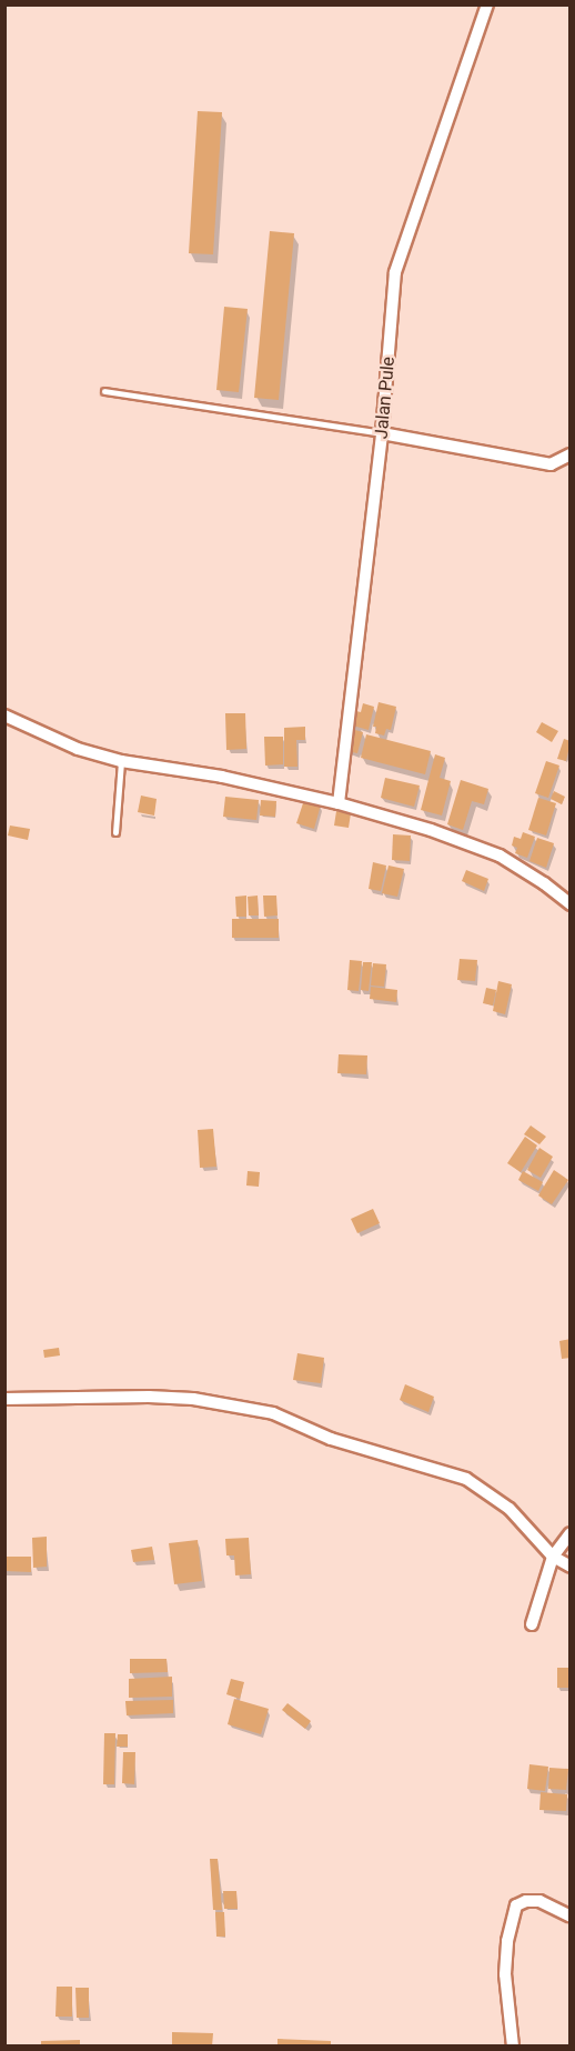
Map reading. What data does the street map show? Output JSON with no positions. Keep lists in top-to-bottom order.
{
  "streets": {
    "street": ["Jalan Pule"]
  }
}
